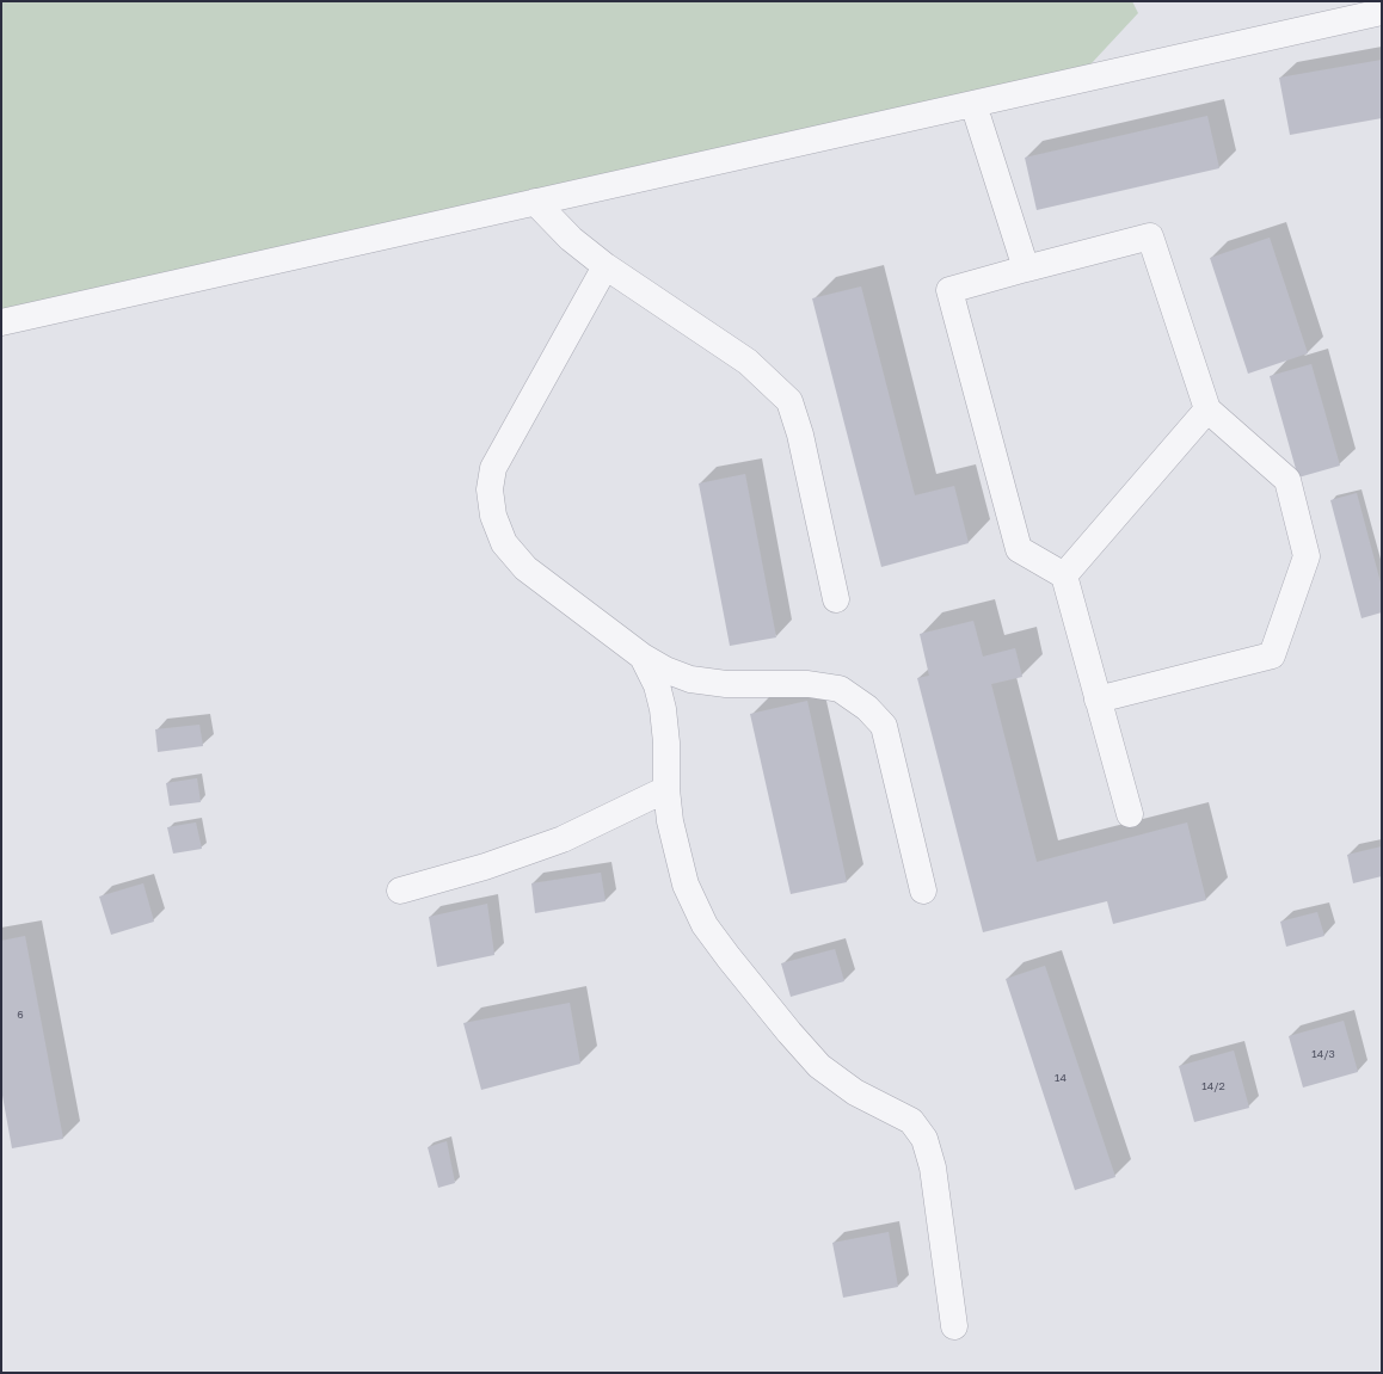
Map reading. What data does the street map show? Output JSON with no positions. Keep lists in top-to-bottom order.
{
  "house_numbers": [
    "6",
    "14/3",
    "14",
    "14/2"
  ]
}
